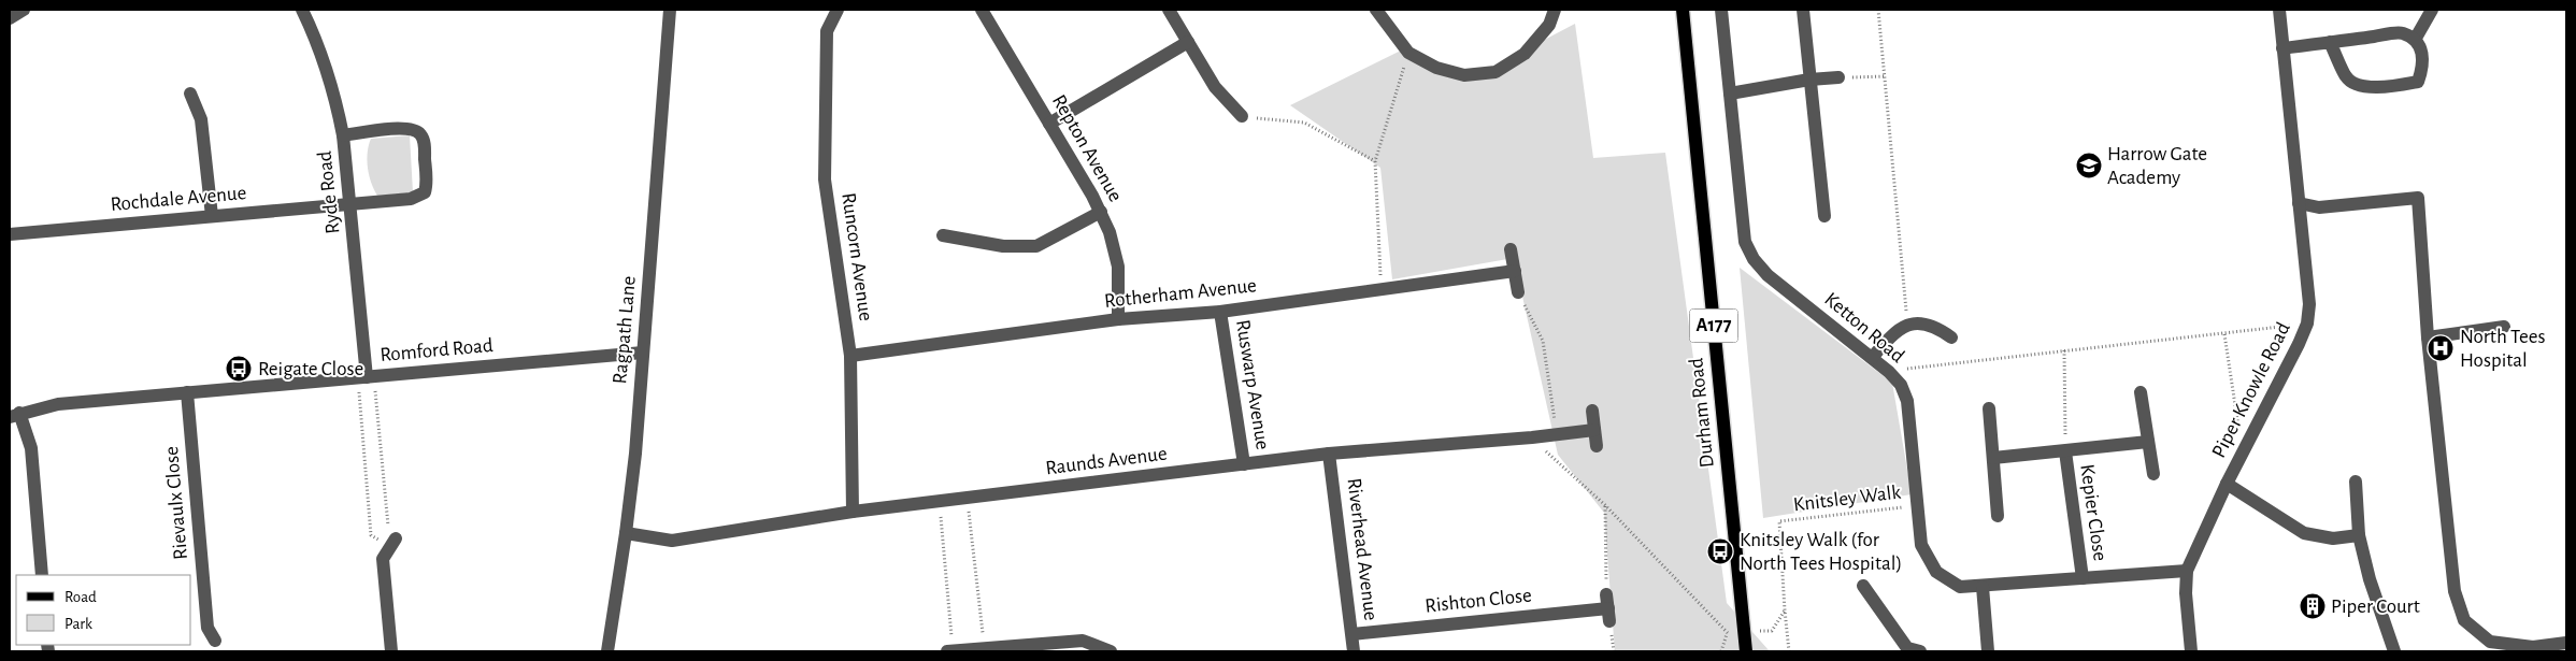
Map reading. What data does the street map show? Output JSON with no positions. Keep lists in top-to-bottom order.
{
  "streets": {
    "main road": ["A177", "Durham Road"],
    "street": [
      "Repton Avenue",
      "Ryde Road",
      "Rochdale Avenue",
      "Runcorn Avenue",
      "Rotherham Avenue",
      "Ketton Road",
      "Ragpath Lane",
      "Romford Road",
      "Ruswarp Avenue",
      "Piper Knowle Road",
      "Raunds Avenue",
      "Rievaulx Close",
      "Kepier Close",
      "Riverhead Avenue",
      "Rishton Close"
    ],
    "path": ["Knitsley Walk"]
  },
  "crossings": [
    ["Repton Avenue", "Rotherham Avenue"],
    ["Ryde Road", "Rochdale Avenue"],
    ["Ryde Road", "Romford Road"],
    ["Runcorn Avenue", "Rotherham Avenue"],
    ["Runcorn Avenue", "Raunds Avenue"],
    ["Rotherham Avenue", "Ruswarp Avenue"],
    ["Ketton Road", "Piper Knowle Road"],
    ["Ketton Road", "Knitsley Walk"],
    ["Ketton Road", "Kepier Close"],
    ["Ragpath Lane", "Romford Road"],
    ["Ragpath Lane", "Raunds Avenue"],
    ["Romford Road", "Rievaulx Close"],
    ["Ruswarp Avenue", "Raunds Avenue"],
    ["Raunds Avenue", "Riverhead Avenue"],
    ["Riverhead Avenue", "Rishton Close"]
  ],
  "places": {
    "school or university": ["Harrow Gate Academy"],
    "hospital": ["North Tees Hospital"],
    "bus stop": ["Reigate Close", "Knitsley Walk (for North Tees Hospital)"],
    "building": ["Piper Court"]
  },
  "legend": ["Road", "Park"]
}
